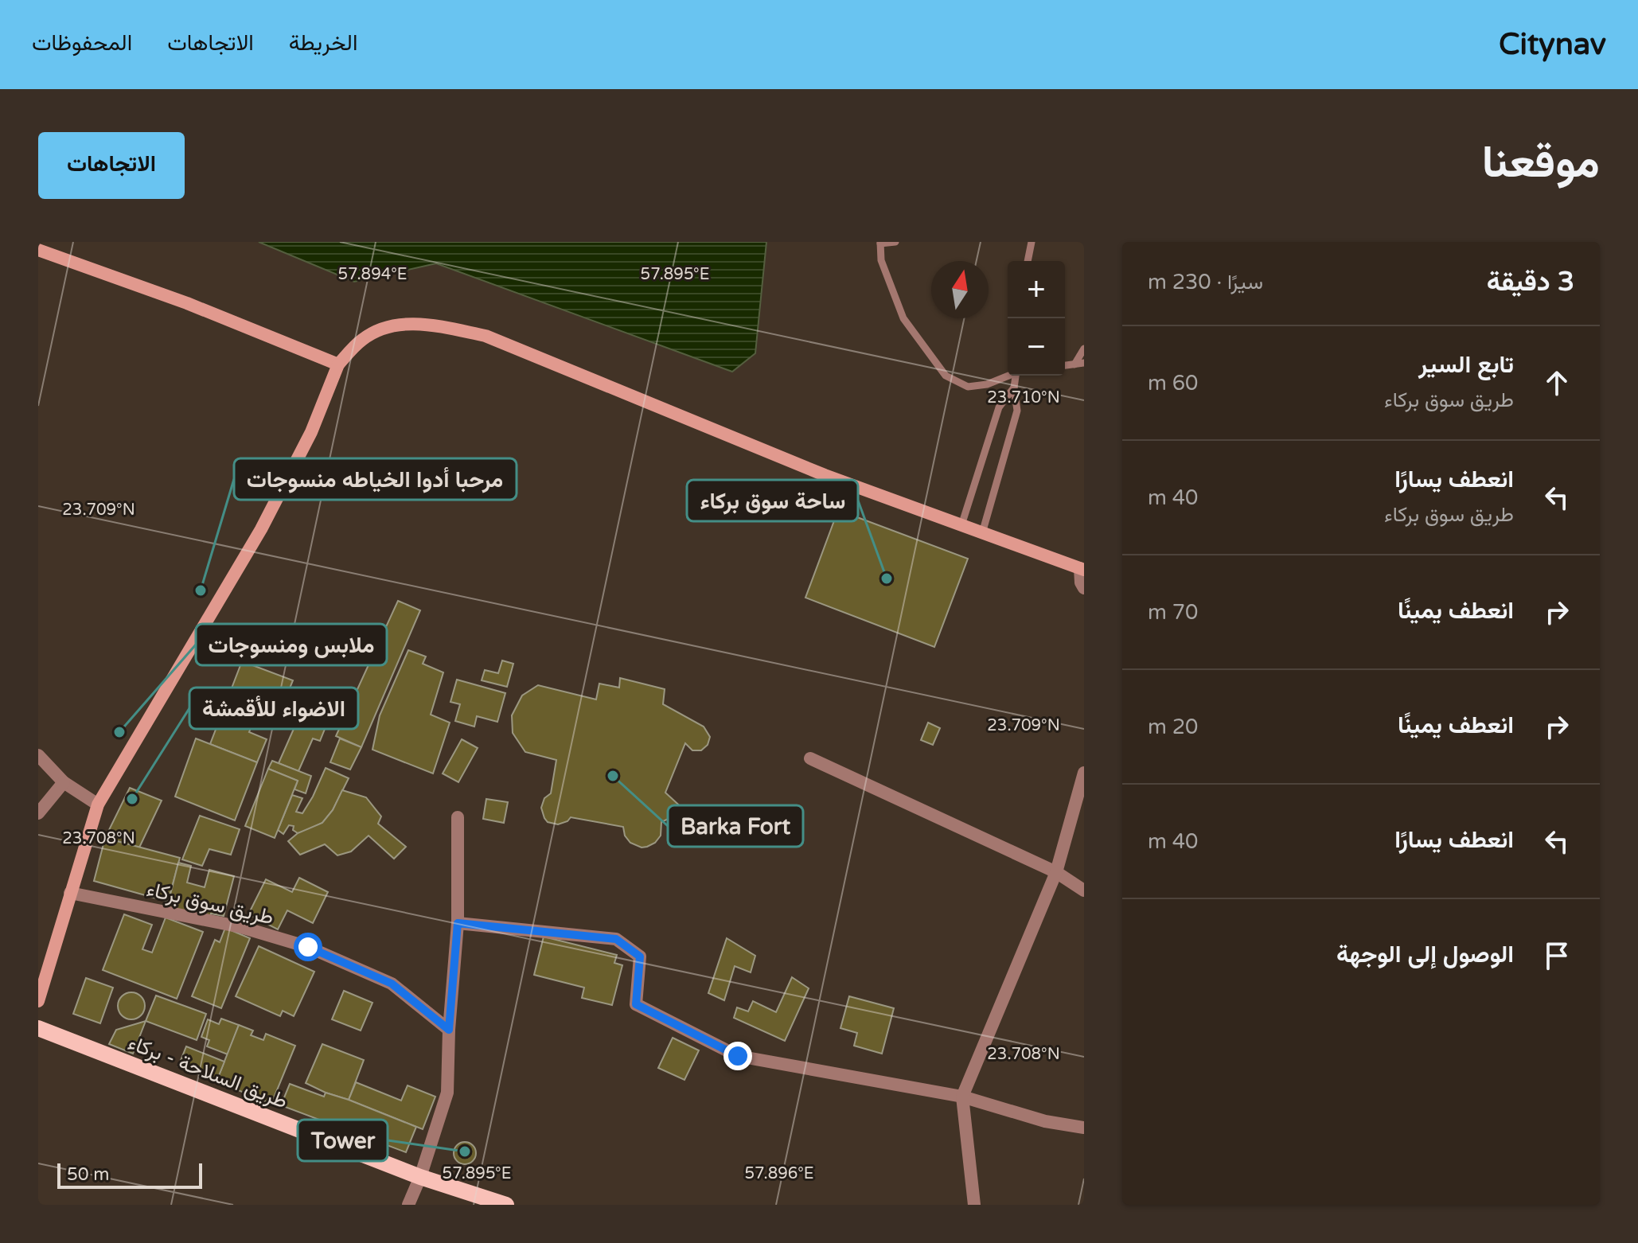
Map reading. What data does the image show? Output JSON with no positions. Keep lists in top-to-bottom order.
{
  "streets": {
    "main road": ["طريق السلاحة - بركاء"],
    "street": ["طريق سوق بركاء"]
  },
  "places": [
    "ساحة سوق بركاء",
    "مرحبا أدوا الخياطه منسوجات",
    "ملابس ومنسوجات",
    "Barka Fort",
    "الاضواء للأقمشة",
    "Tower"
  ],
  "scale_bar": "50 m",
  "north": "top",
  "page": {
    "header": "Citynav",
    "nav": ["الخريطة", "الاتجاهات", "المحفوظات"],
    "title": "موقعنا",
    "buttons": "الاتجاهات",
    "heading": ["3 دقيقة", "سيرًا · 230 m"],
    "map_buttons": ["+", "−"],
    "list": [
      ["تابع السير", "طريق سوق بركاء", "60 m"],
      ["انعطف يسارًا", "طريق سوق بركاء", "40 m"],
      ["انعطف يمينًا", "70 m"],
      ["انعطف يمينًا", "20 m"],
      ["انعطف يسارًا", "40 m"],
      "الوصول إلى الوجهة"
    ],
    "scale": "50 m"
  },
  "coordinates": [
    "57.894°E",
    "57.895°E",
    "23.710°N",
    "23.709°N",
    "23.708°N",
    "57.896°E"
  ]
}
